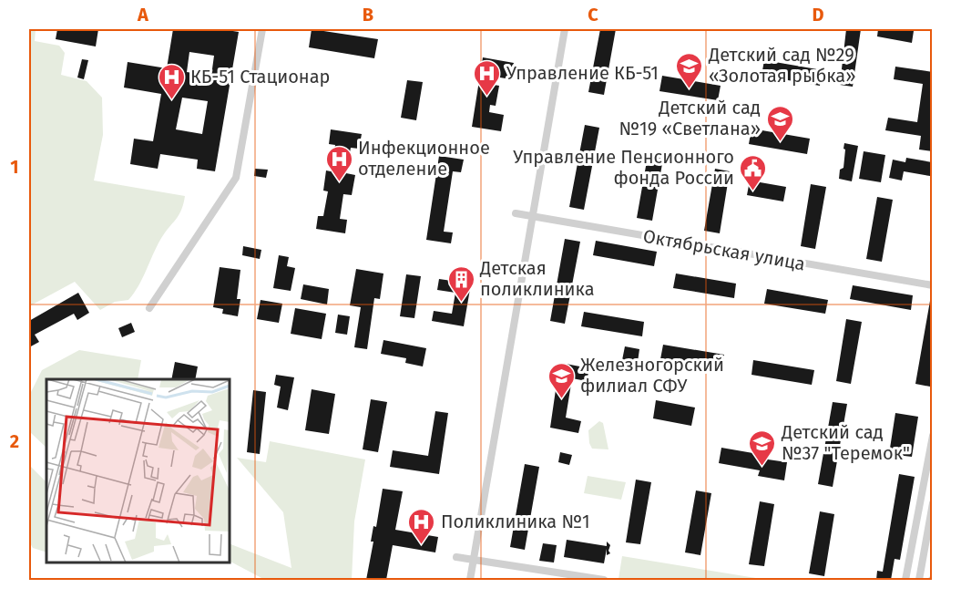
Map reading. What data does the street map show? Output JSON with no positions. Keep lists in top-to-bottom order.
{
  "streets": {
    "street": ["Октябрьская улица"]
  },
  "places": {
    "school or university": [
      "Детский сад №29 «Золотая рыбка»",
      "Детский сад №19 «Светлана»",
      "Железногорский филиал СФУ",
      "Детский сад №37 \"Теремок\""
    ],
    "hospital": [
      "Управление КБ-51",
      "КБ-51 Стационар",
      "Инфекционное отделение",
      "Поликлиника №1"
    ],
    "public building": ["Управление Пенсионного фонда России"],
    "building": ["Детская поликлиника"]
  },
  "grid": {
    "columns": [
      "A",
      "B",
      "C",
      "D"
    ],
    "rows": ["1", "2"]
  }
}
